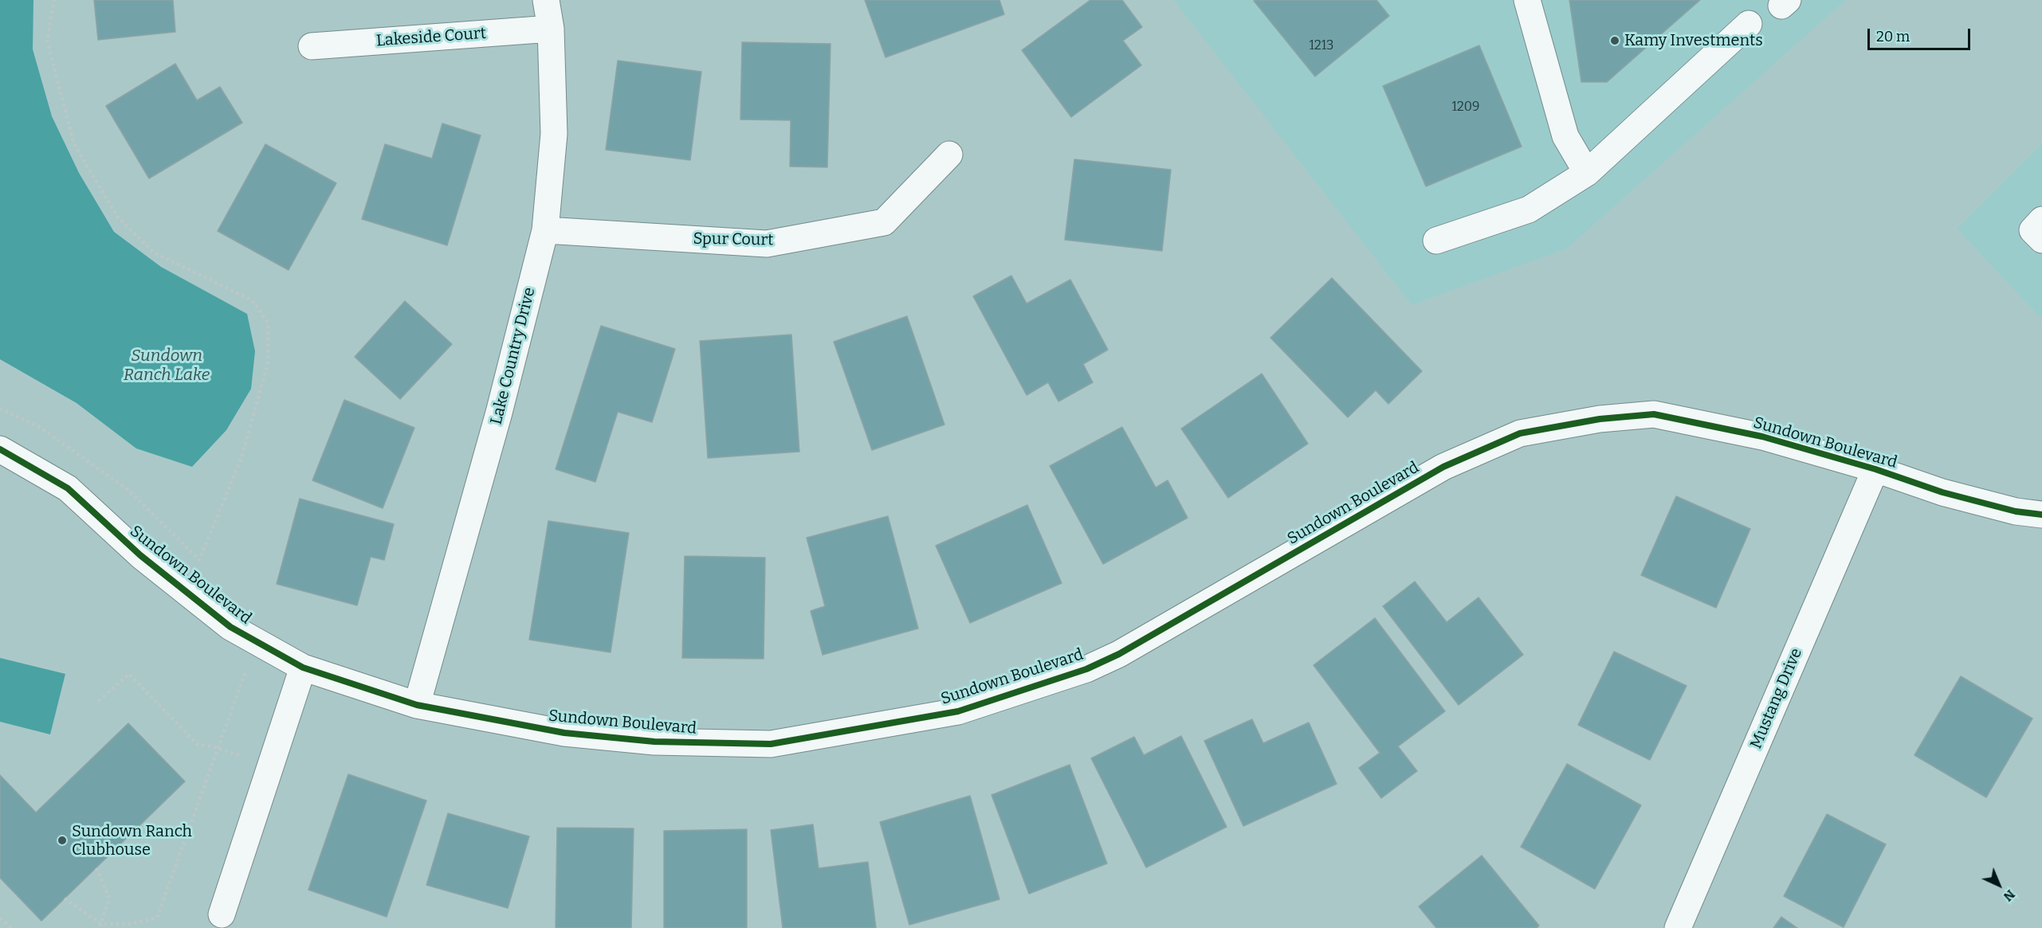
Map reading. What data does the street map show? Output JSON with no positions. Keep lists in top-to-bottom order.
{
  "streets": {
    "street": [
      "Lakeside Court",
      "Spur Court",
      "Lake Country Drive",
      "Sundown Boulevard",
      "Mustang Drive"
    ]
  },
  "crossings": [
    ["Lakeside Court", "Lake Country Drive"],
    ["Spur Court", "Lake Country Drive"],
    ["Lake Country Drive", "Sundown Boulevard"],
    ["Sundown Boulevard", "Mustang Drive"]
  ],
  "water": ["Sundown Ranch Lake"],
  "places": ["Kamy Investments", "Sundown Ranch Clubhouse"],
  "house_numbers": ["1213", "1209"],
  "scale_bar": "20 m",
  "north": "bottom right"
}
